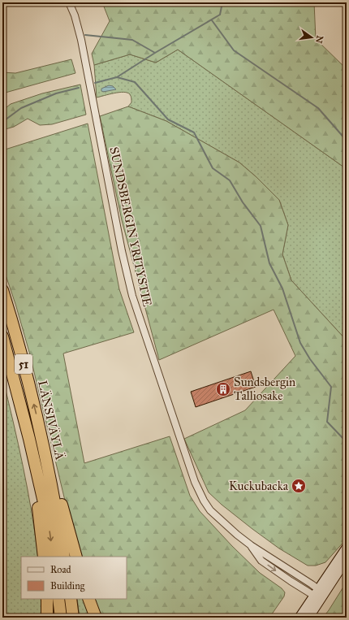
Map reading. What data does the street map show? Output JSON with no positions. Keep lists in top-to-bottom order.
{
  "streets": {
    "highway": ["51", "LÄNSIVÄYLÄ"],
    "street": ["SUNDSBERGIN YRITYSTIE"]
  },
  "places": {
    "building": ["Sundsbergin Talliosake"],
    "place": ["Kuckubacka"]
  },
  "legend": ["Road", "Building"],
  "north": "right"
}
